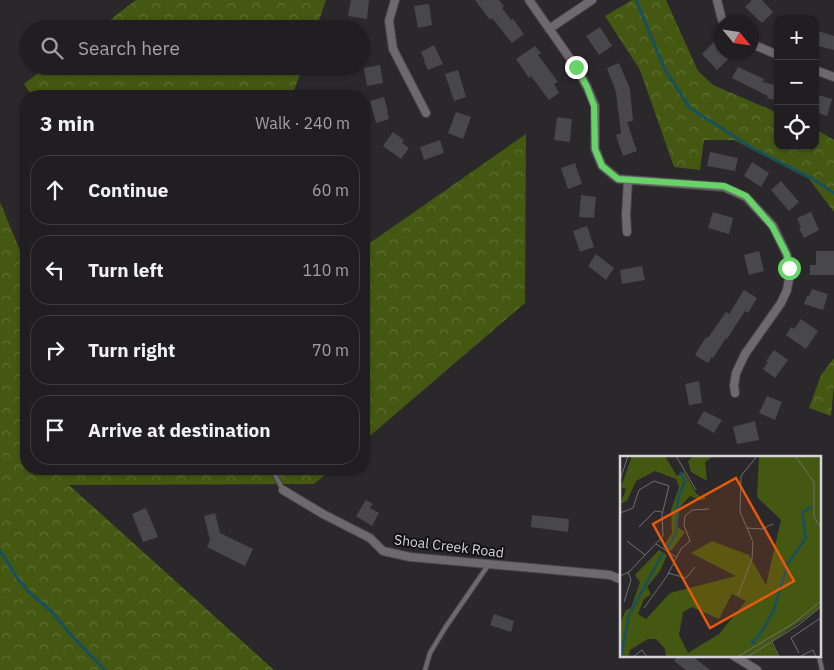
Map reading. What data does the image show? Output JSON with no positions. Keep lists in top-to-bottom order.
{
  "streets": {
    "street": ["Shoal Creek Road"]
  },
  "north": "bottom right",
  "page": {
    "map_buttons": ["+", "−"],
    "search": "Search here",
    "heading": ["3 min", "Walk · 240 m"],
    "list": [
      ["Continue", "60 m"],
      ["Turn left", "110 m"],
      ["Turn right", "70 m"],
      "Arrive at destination"
    ]
  }
}
